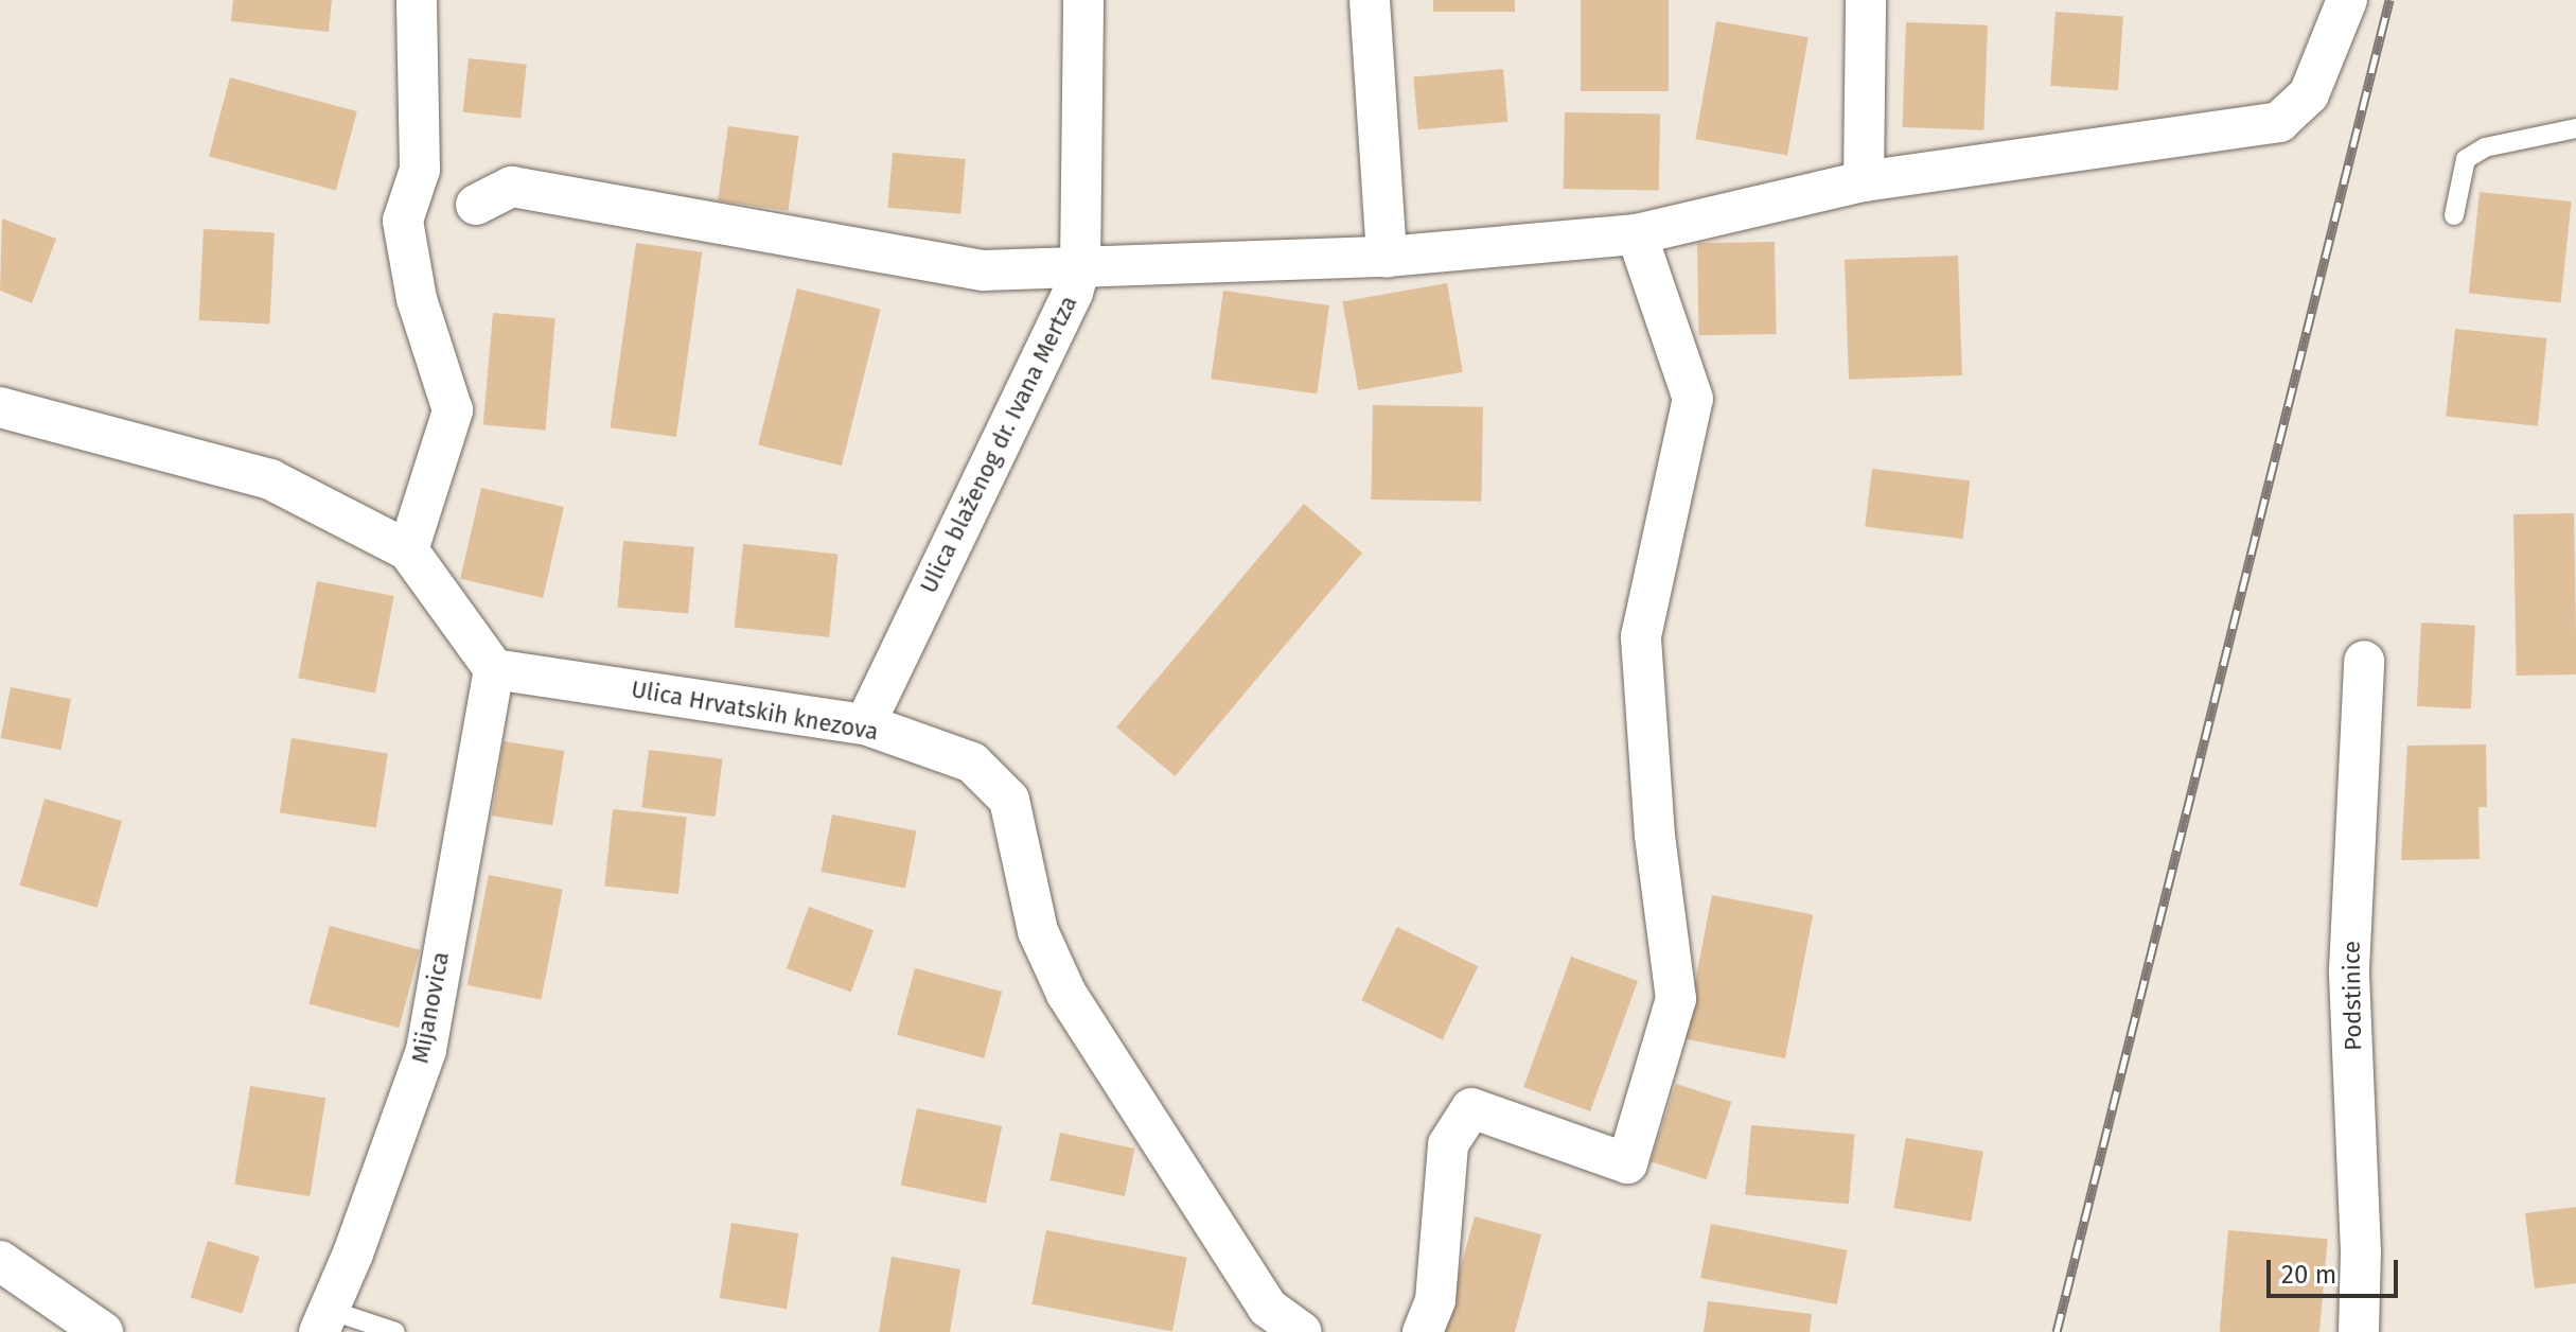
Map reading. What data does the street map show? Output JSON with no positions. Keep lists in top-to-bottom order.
{
  "streets": {
    "street": [
      "Ulica blaženog dr. Ivana Mertza",
      "Ulica Hrvatskih knezova",
      "Podstinice",
      "Mijanovica"
    ]
  },
  "crossings": [
    ["Ulica blaženog dr. Ivana Mertza", "Ulica Hrvatskih knezova"],
    ["Ulica Hrvatskih knezova", "Mijanovica"]
  ],
  "scale_bar": "20 m"
}
